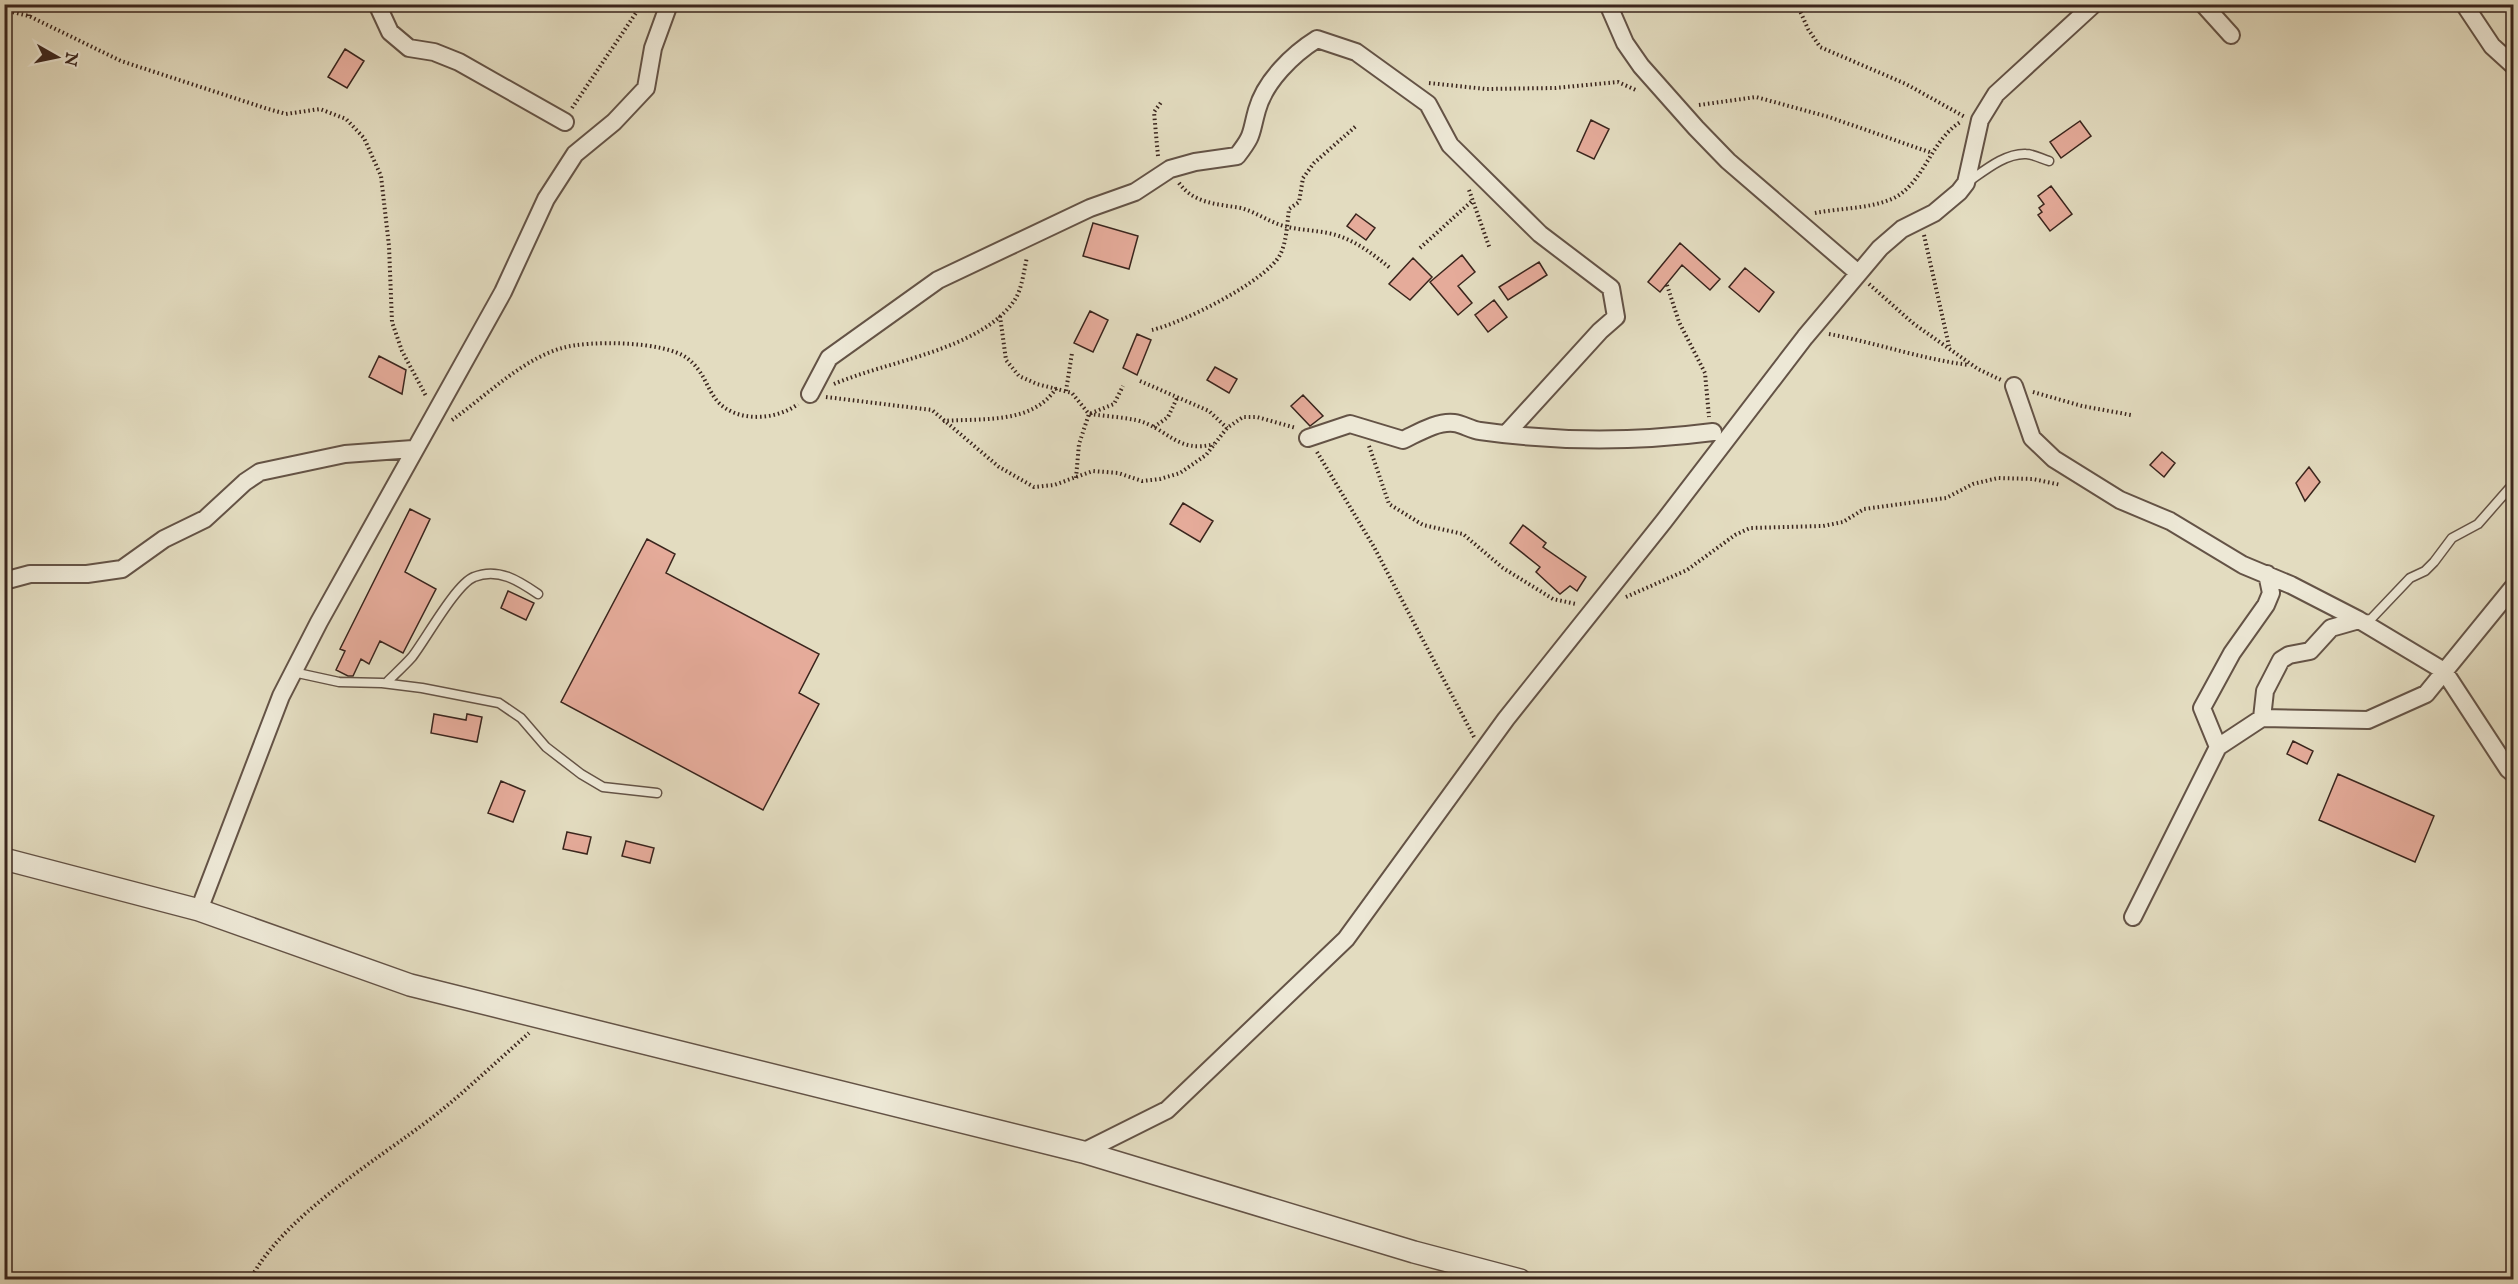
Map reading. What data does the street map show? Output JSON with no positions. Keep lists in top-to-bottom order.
{
  "north": "right"
}
